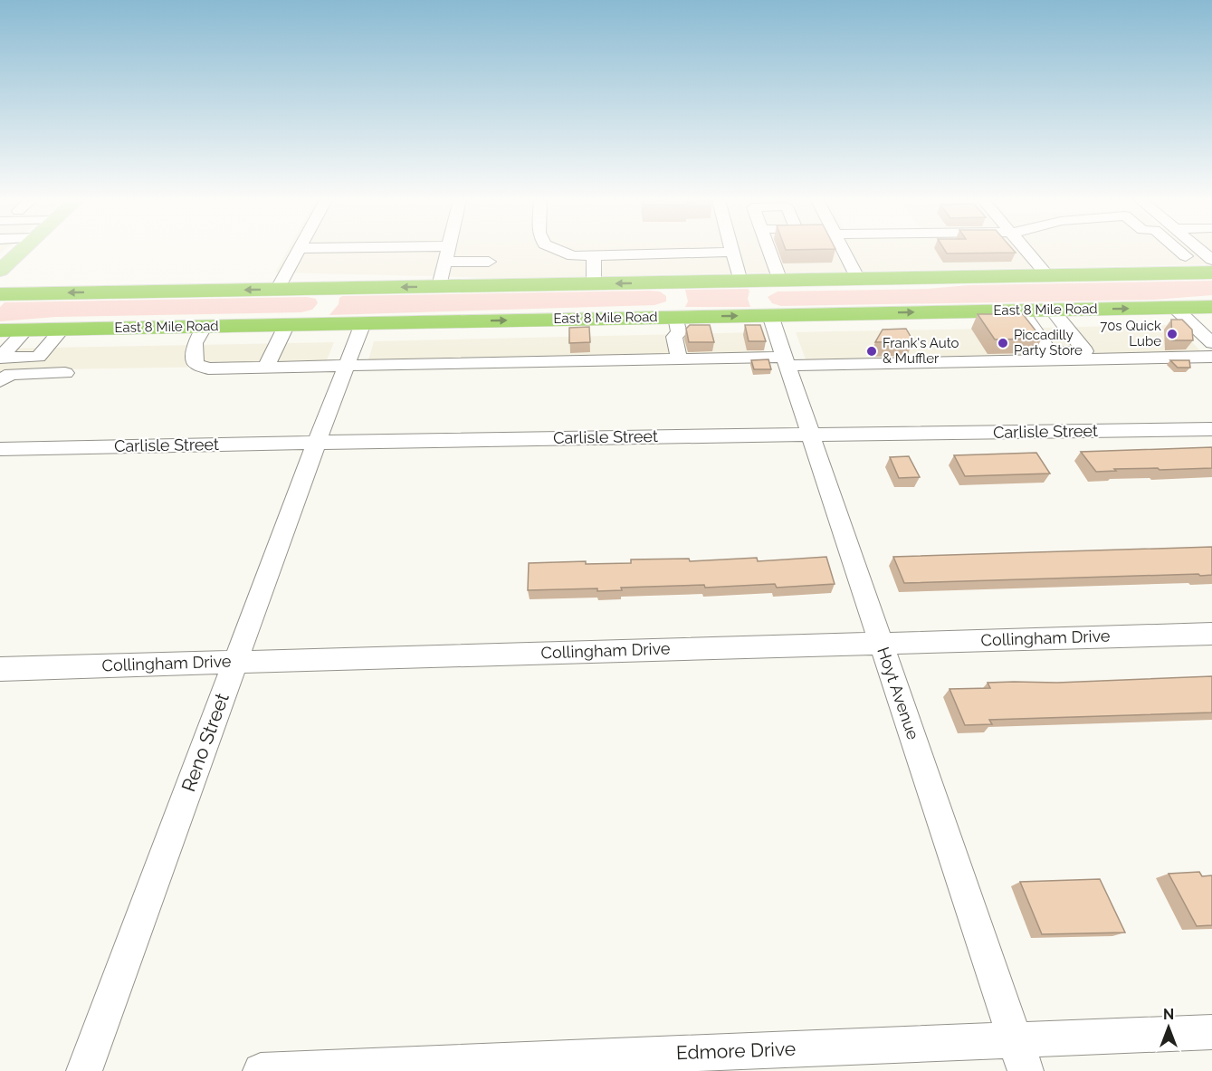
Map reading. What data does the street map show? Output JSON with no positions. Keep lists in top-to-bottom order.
{
  "streets": {
    "highway": ["East 8 Mile Road"],
    "street": [
      "Carlisle Street",
      "Collingham Drive",
      "Hoyt Avenue",
      "Reno Street",
      "Edmore Drive"
    ]
  },
  "crossings": [
    ["East 8 Mile Road", "Hoyt Avenue"],
    ["East 8 Mile Road", "Reno Street"],
    ["Carlisle Street", "Hoyt Avenue"],
    ["Carlisle Street", "Reno Street"],
    ["Collingham Drive", "Hoyt Avenue"],
    ["Collingham Drive", "Reno Street"],
    ["Hoyt Avenue", "Edmore Drive"]
  ],
  "places": ["70s Quick Lube", "Piccadilly Party Store", "Frank's Auto & Muffler"],
  "north": "top"
}
